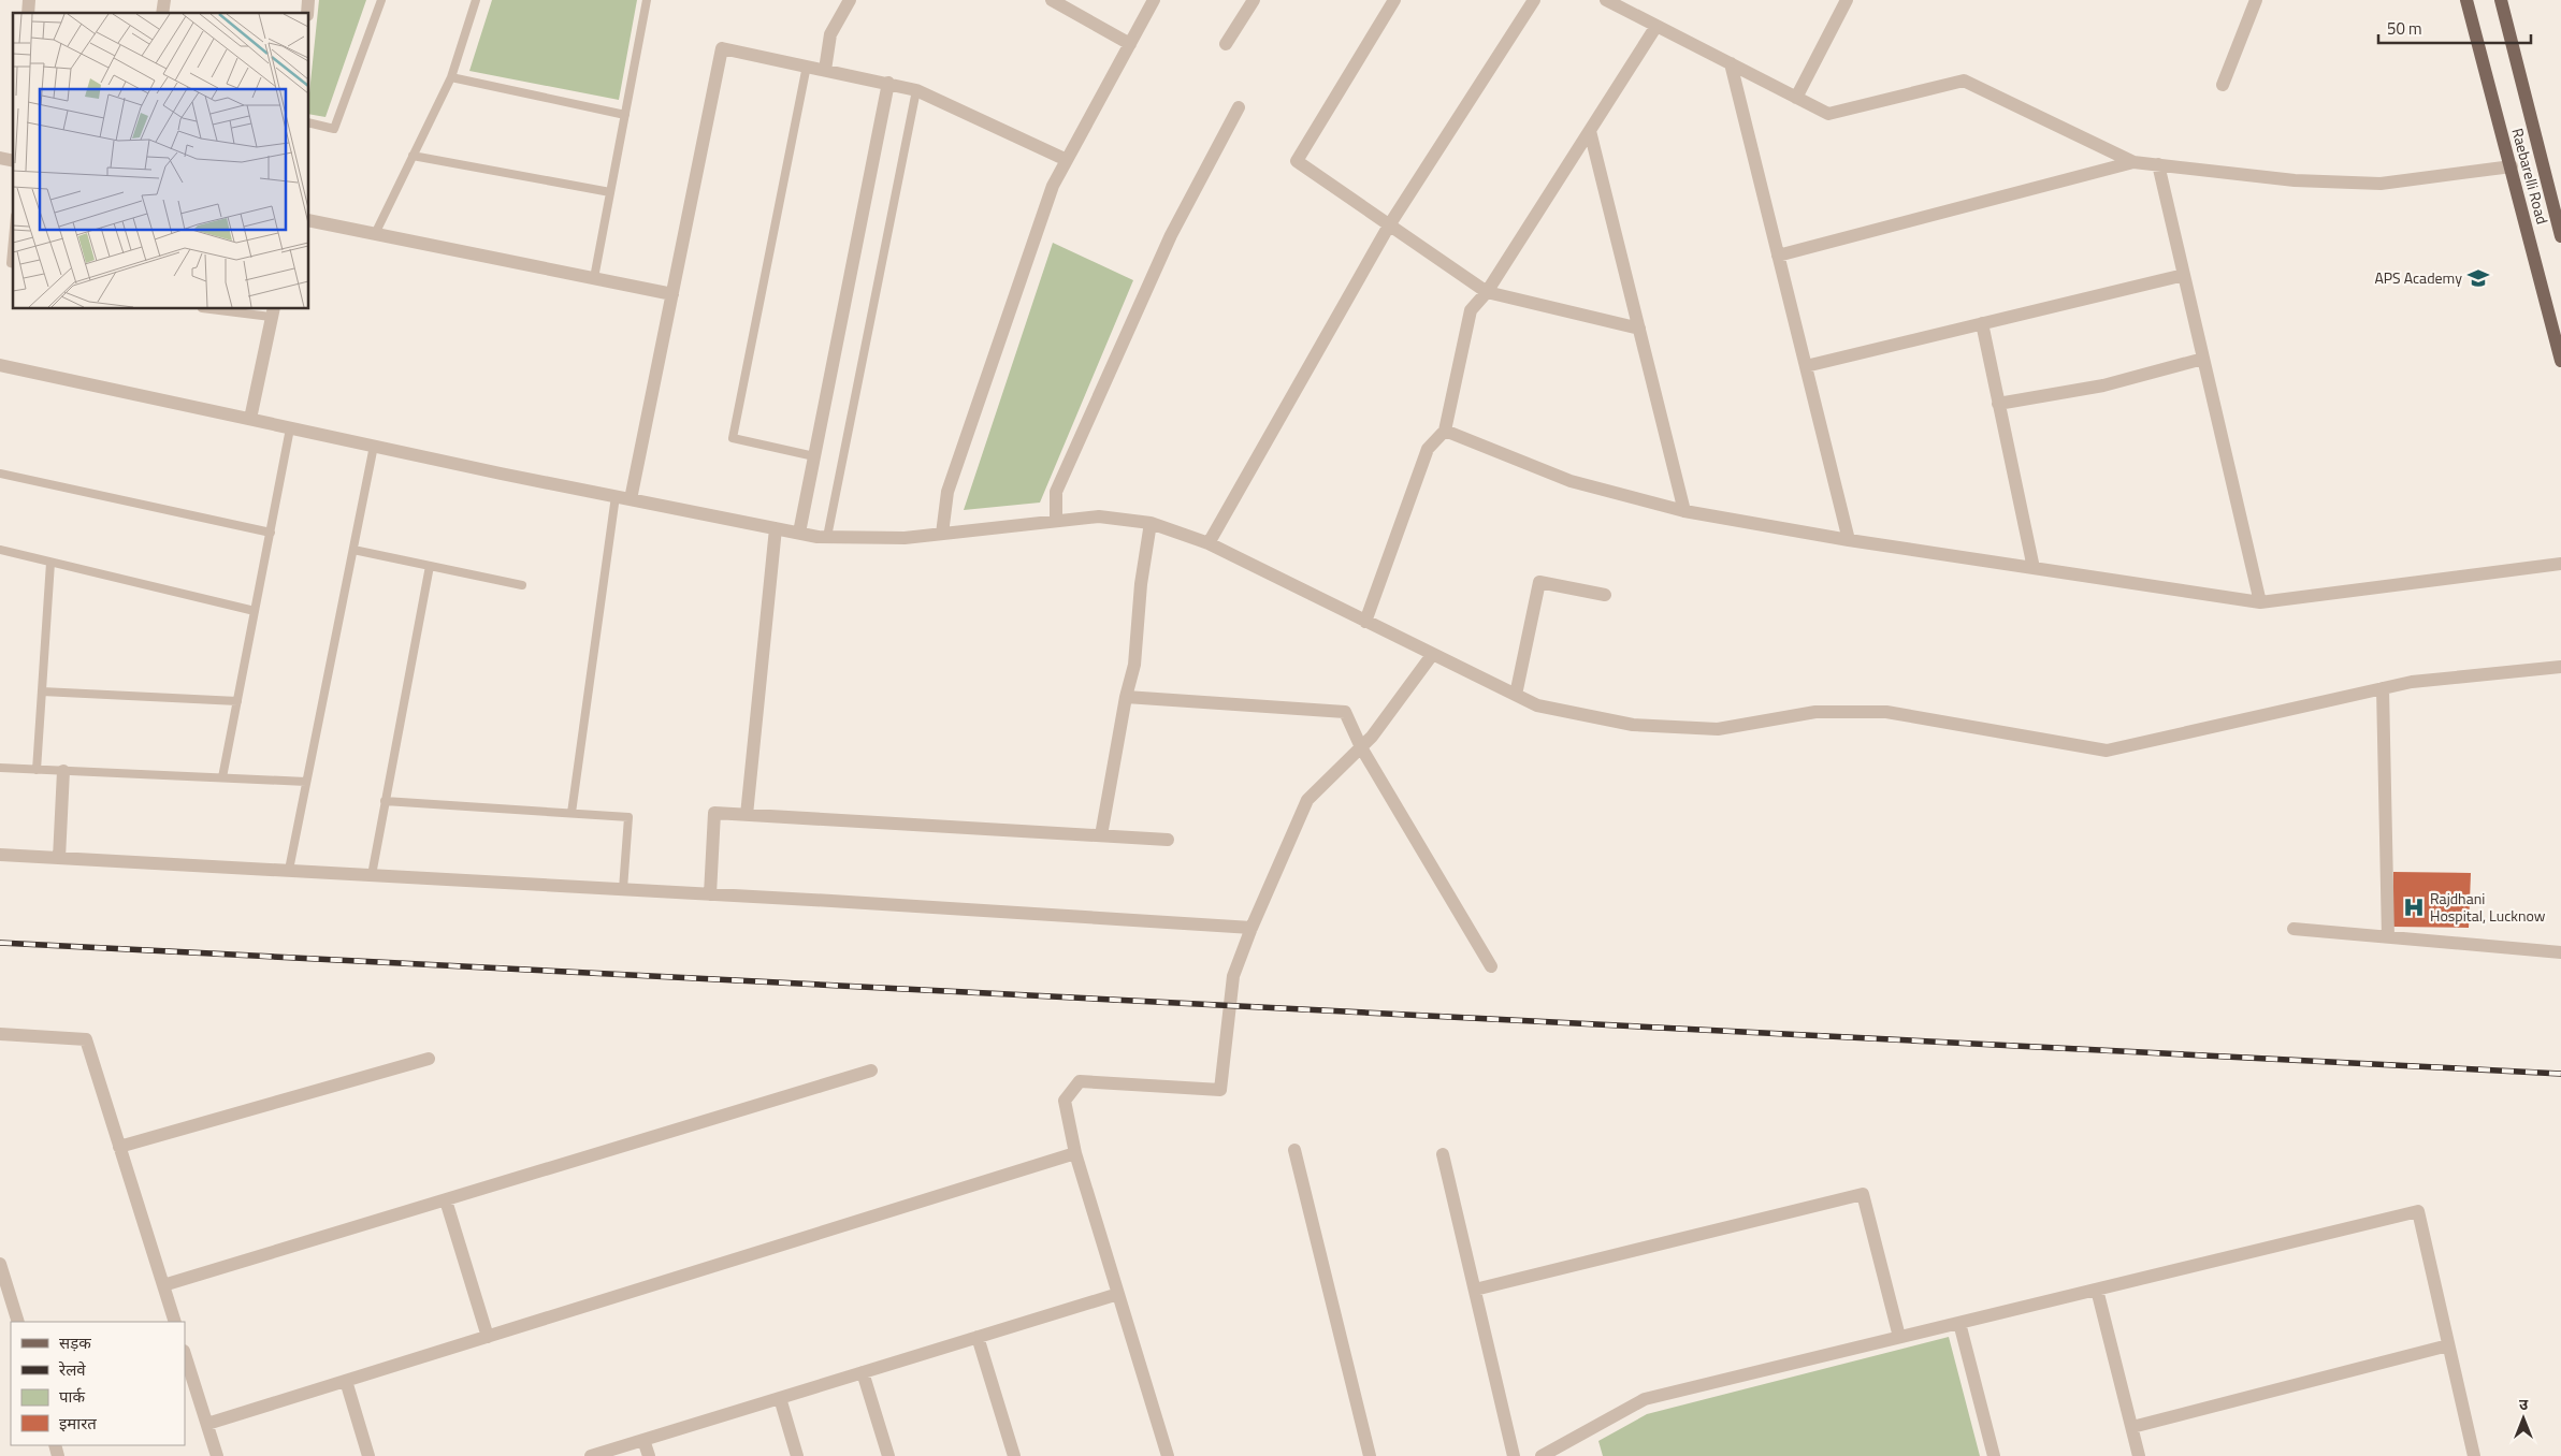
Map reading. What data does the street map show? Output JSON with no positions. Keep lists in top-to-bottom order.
{
  "streets": {
    "main road": ["Raebarelli Road"]
  },
  "places": {
    "school or university": ["APS Academy"],
    "hospital": ["Rajdhani Hospital, Lucknow"]
  },
  "legend": [
    "सड़क",
    "रेलवे",
    "पार्क",
    "इमारत"
  ],
  "scale_bar": "50 m",
  "north": "top"
}
